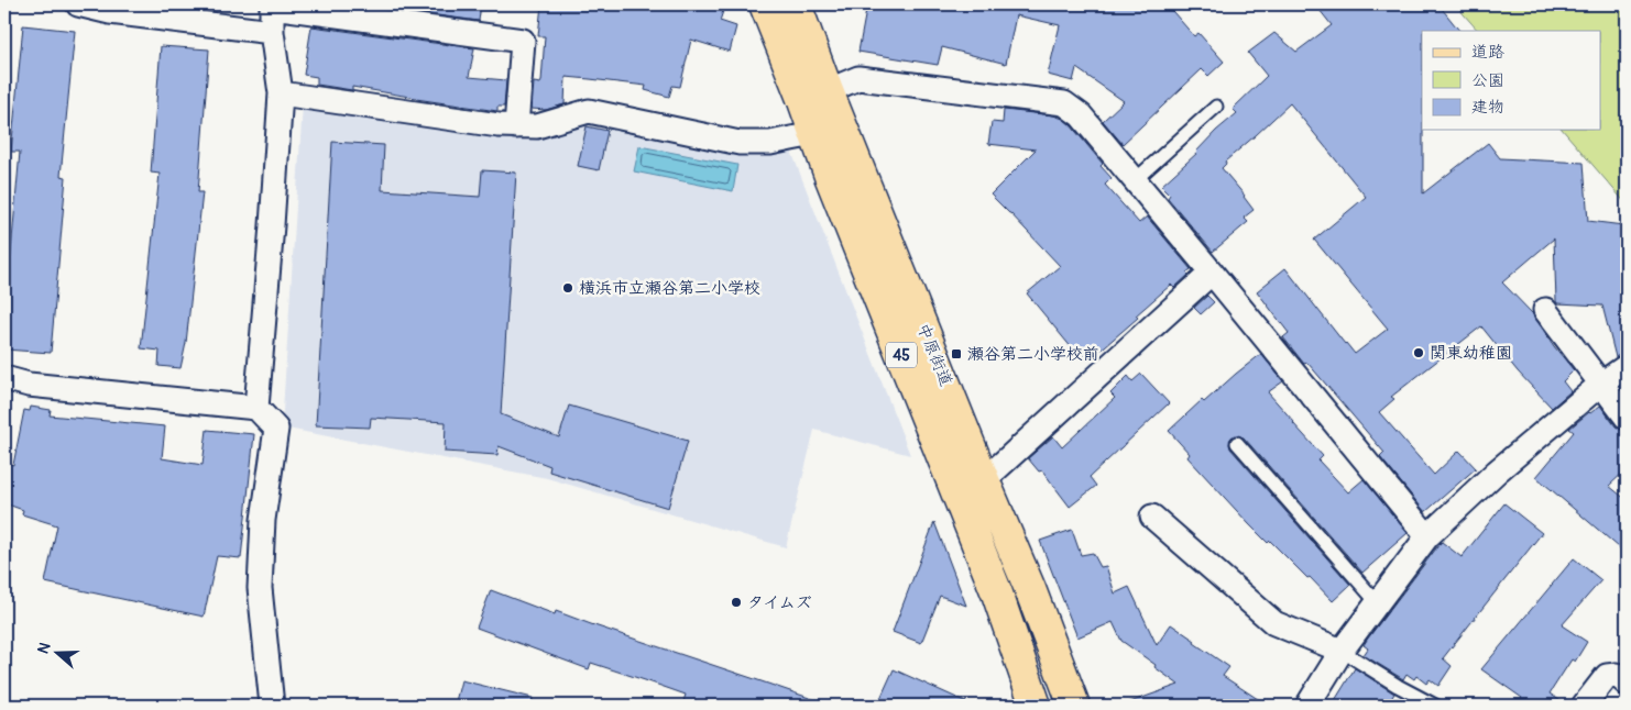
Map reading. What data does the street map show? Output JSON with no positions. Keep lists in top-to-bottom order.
{
  "streets": {
    "main road": ["45", "中原街道"]
  },
  "places": {
    "other": ["横浜市立瀬谷第二小学校", "関東幼稚園", "タイムズ"],
    "transit": ["瀬谷第二小学校前"]
  },
  "legend": ["道路", "公園", "建物"],
  "north": "left"
}
